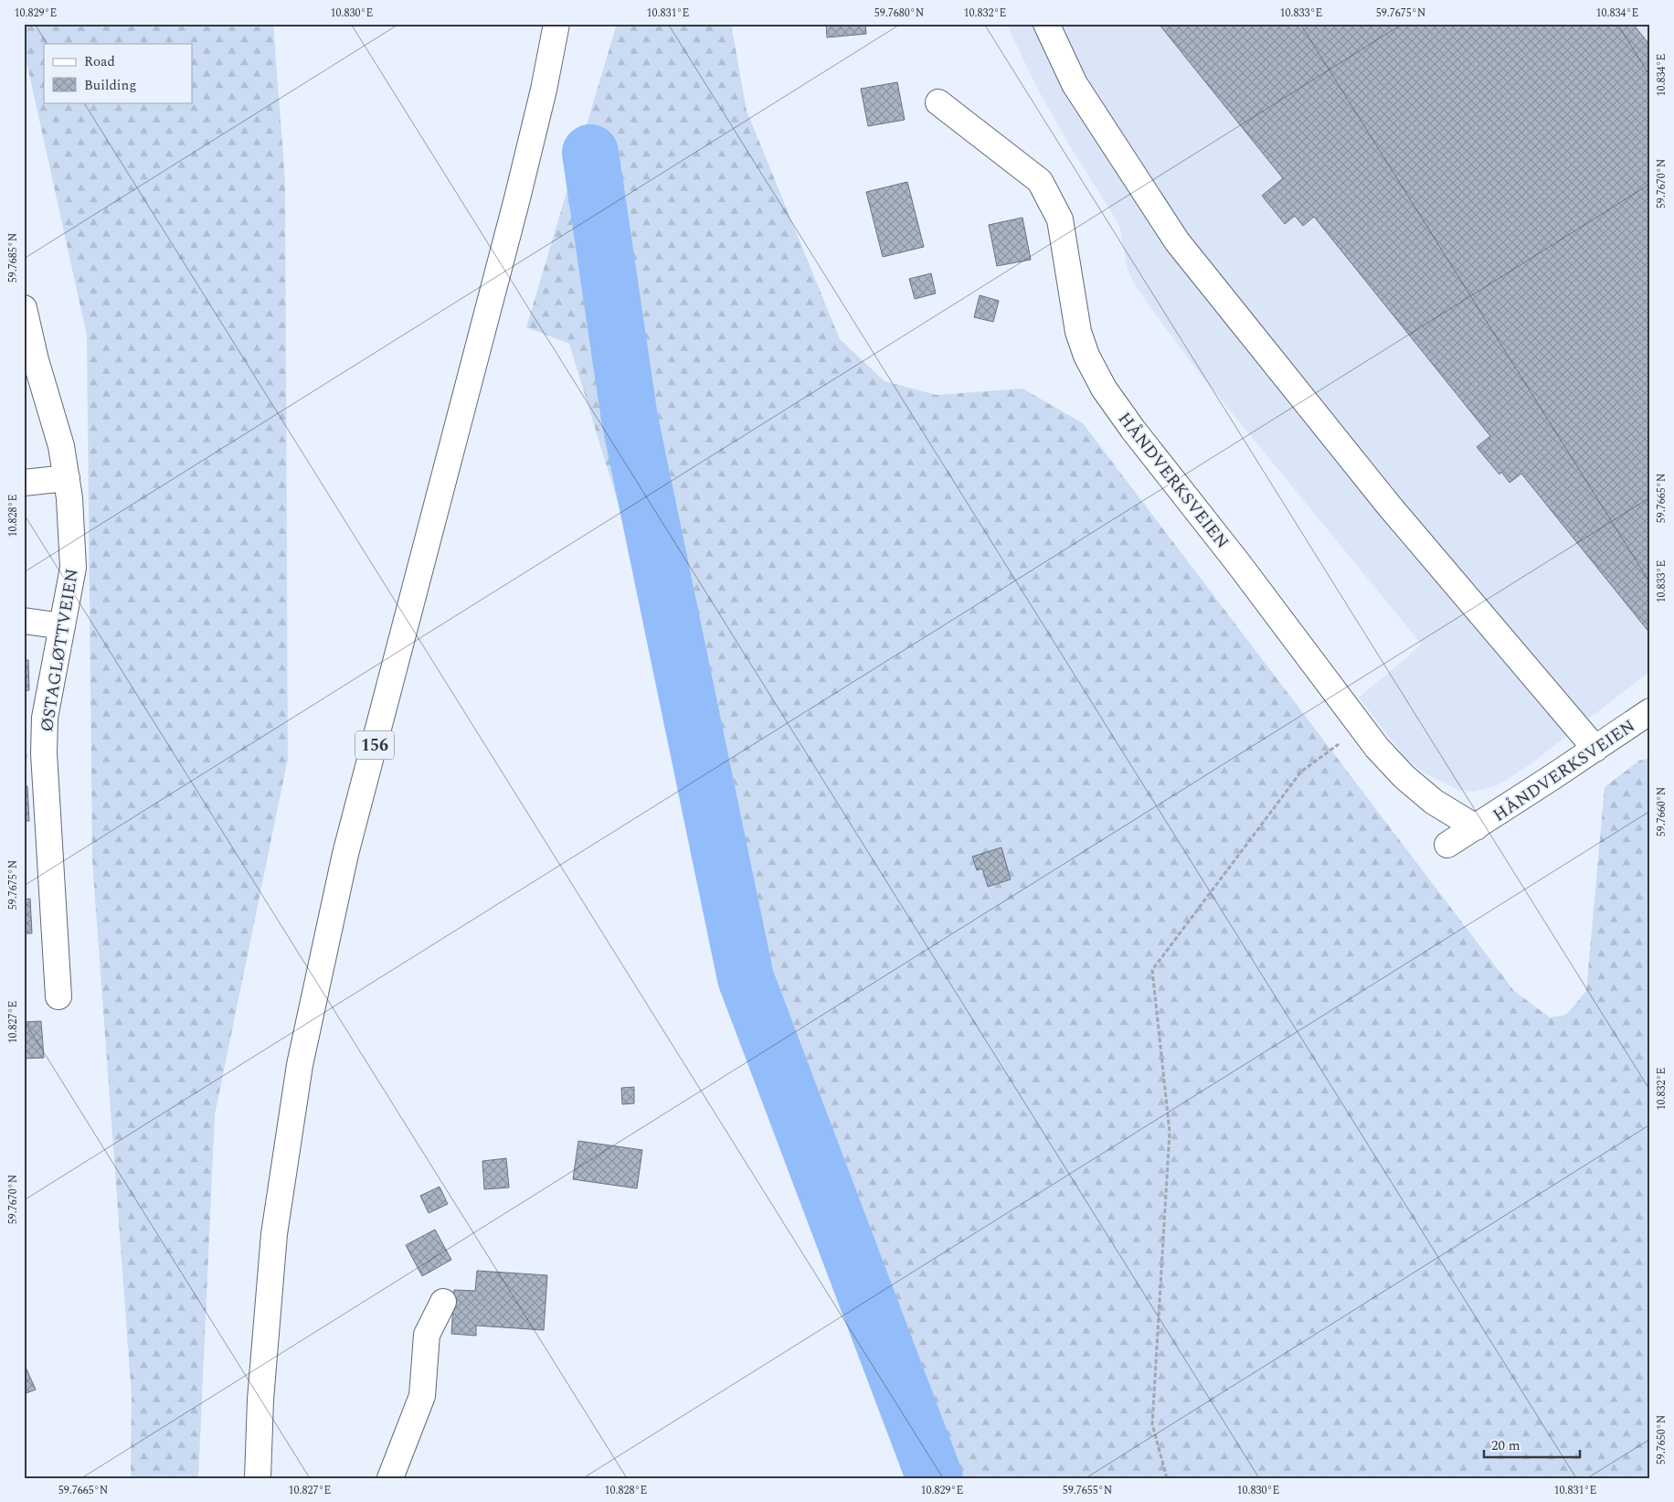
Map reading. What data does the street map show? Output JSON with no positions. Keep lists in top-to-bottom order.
{
  "streets": {
    "street": ["HÅNDVERKSVEIEN", "ØSTAGLØTTVEIEN", "156"]
  },
  "legend": ["Road", "Building"],
  "scale_bar": "20 m",
  "coordinates": [
    "10.829°E",
    "10.830°E",
    "10.831°E",
    "59.7680°N",
    "10.832°E",
    "10.833°E",
    "59.7675°N",
    "10.834°E",
    "59.7670°N",
    "59.7685°N",
    "59.7665°N",
    "10.828°E",
    "59.7660°N",
    "10.827°E",
    "59.7650°N",
    "59.7655°N"
  ]
}
